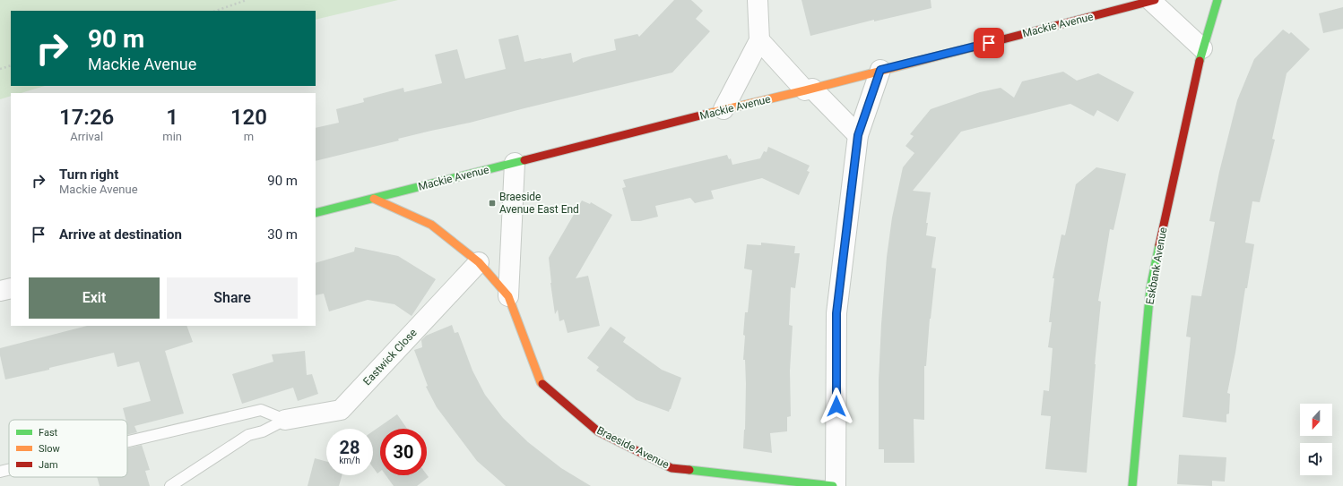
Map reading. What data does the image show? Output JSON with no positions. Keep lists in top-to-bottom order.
{
  "streets": {
    "street": [
      "Mackie Avenue",
      "Eskbank Avenue",
      "Eastwick Close",
      "Braeside Avenue"
    ]
  },
  "crossings": [
    ["Mackie Avenue", "Braeside Avenue"],
    ["Eastwick Close", "Braeside Avenue"]
  ],
  "places": {
    "transit": ["Braeside Avenue East End"]
  },
  "legend": ["Fast", "Slow", "Jam"],
  "north": "bottom",
  "page": {
    "turn": ["90 m", "Mackie Avenue"],
    "eta": [
      "17:26",
      "Arrival",
      "1",
      "min",
      "120",
      "m"
    ],
    "list": [
      {
        "name": "Turn right",
        "note": "Mackie Avenue",
        "value": "90 m"
      },
      {
        "name": "Arrive at destination",
        "value": "30 m"
      }
    ],
    "buttons": ["Exit", "Share"],
    "speed": "28 km/h",
    "limit": "30"
  }
}
